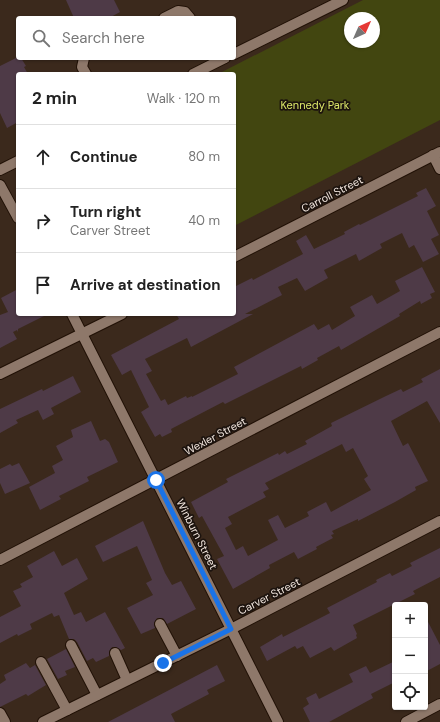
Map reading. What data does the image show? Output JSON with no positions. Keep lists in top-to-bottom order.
{
  "streets": {
    "street": [
      "Carroll Street",
      "Wexler Street",
      "Winburn Street",
      "Carver Street"
    ]
  },
  "crossings": [
    ["Wexler Street", "Winburn Street"],
    ["Winburn Street", "Carver Street"]
  ],
  "parks": ["Kennedy Park"],
  "north": "top right",
  "page": {
    "search": "Search here",
    "heading": ["2 min", "Walk · 120 m"],
    "list": [
      ["Continue", "80 m"],
      ["Turn right", "Carver Street", "40 m"],
      "Arrive at destination"
    ],
    "map_buttons": ["+", "−"]
  }
}
